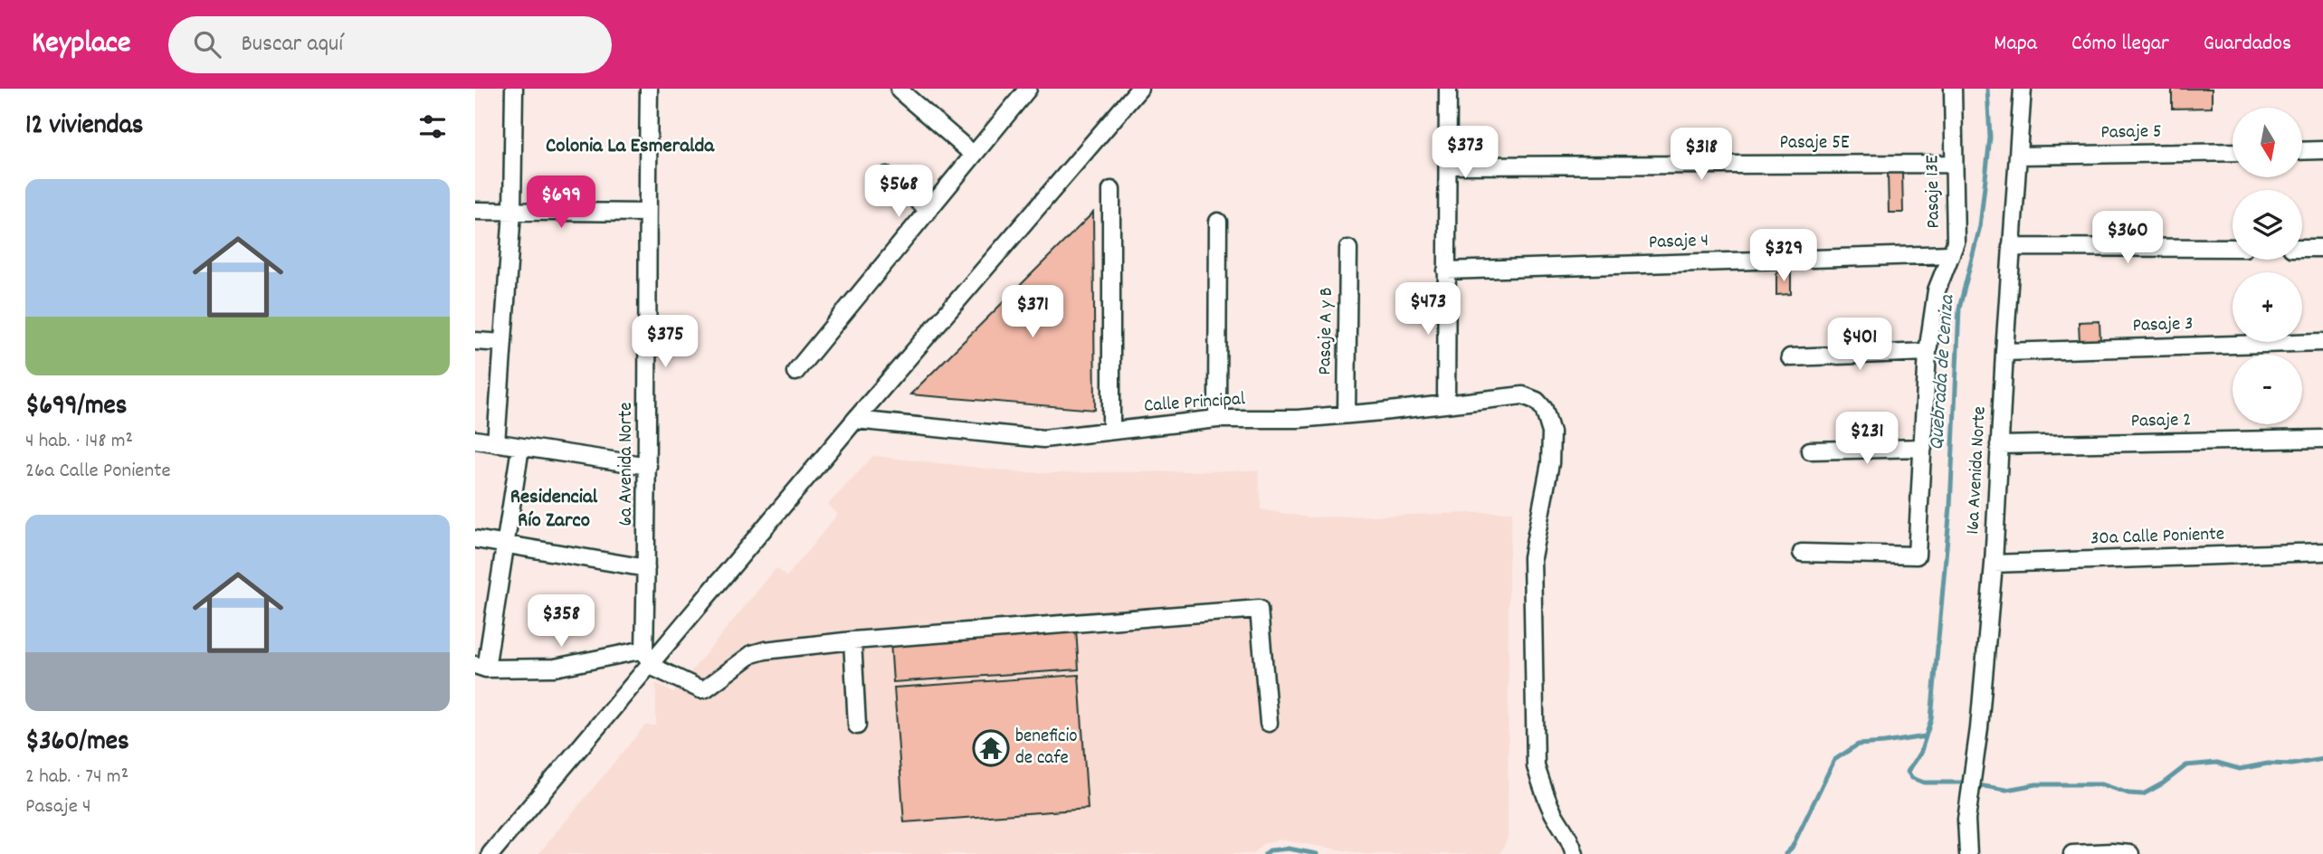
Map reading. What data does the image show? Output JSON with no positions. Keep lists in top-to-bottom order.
{
  "streets": {
    "street": [
      "Pasaje 5",
      "Pasaje 5E",
      "Pasaje 13E",
      "Pasaje 4",
      "Pasaje 3",
      "Pasaje A y B",
      "Calle Principal",
      "Pasaje 2",
      "6a Avenida Norte",
      "16a Avenida Norte",
      "30a Calle Poniente"
    ]
  },
  "crossings": [
    ["Pasaje 5", "16a Avenida Norte"],
    ["Pasaje 5E", "Pasaje 13E"],
    ["Pasaje 13E", "Pasaje 4"],
    ["Pasaje 3", "16a Avenida Norte"],
    ["Pasaje A y B", "Calle Principal"],
    ["Pasaje 2", "16a Avenida Norte"],
    ["16a Avenida Norte", "30a Calle Poniente"]
  ],
  "districts": ["Colonia La Esmeralda", "Residencial Río Zarco"],
  "water": ["Quebrada de Ceniza"],
  "places": {
    "temple": ["beneficio de cafe"]
  },
  "north": "bottom",
  "page": {
    "header": "Keyplace",
    "search": "Buscar aquí",
    "nav": ["Mapa", "Cómo llegar", "Guardados"],
    "heading": "12 viviendas",
    "map_buttons": ["+", "−"],
    "price": [
      "$373",
      "$318",
      "$568",
      "$699",
      "$360",
      "$329",
      "$473",
      "$371",
      "$375",
      "$401",
      "$231",
      "$358"
    ],
    "list": [
      {
        "name": "$699/mes",
        "note": "4 hab. · 148 m² · 26a Calle Poniente"
      },
      {
        "name": "$360/mes",
        "note": "2 hab. · 74 m² · Pasaje 4"
      }
    ]
  }
}
